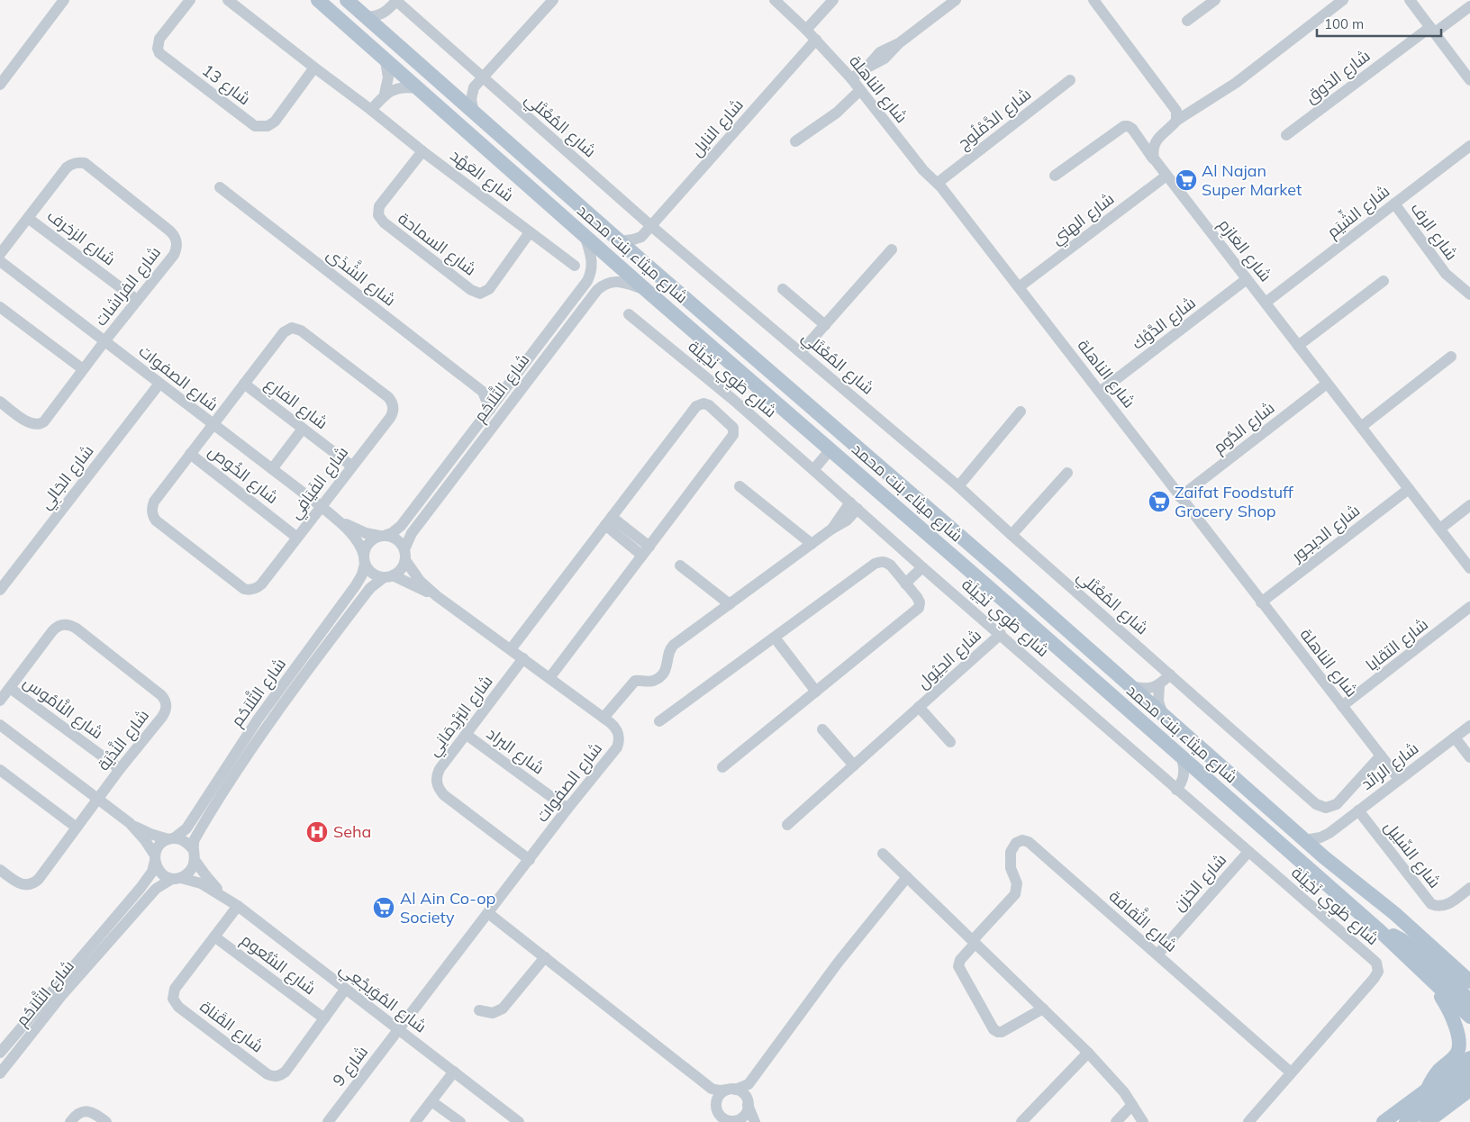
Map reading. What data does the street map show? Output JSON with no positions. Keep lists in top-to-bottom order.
{
  "streets": {
    "main road": ["شارع ميثاء بنت محمد"],
    "street": [
      "شارع الذوق",
      "شارع 13",
      "شارع الناهلة",
      "شارع الدَّمْلُوج",
      "شارع المُعْتَلي",
      "شارع النايل",
      "شارع العَهْد",
      "شارع الشِّيَم",
      "شارع الهني",
      "شارع الرف",
      "شارع الزخرف",
      "شارع السماحة",
      "شارع العَازِم",
      "شارع الشَّذَى",
      "شارع الفراشات",
      "شارع الدَّوْك",
      "شارع الصفوات",
      "شارع طَوِي نَخِيلَة",
      "شارع التَّلاَحُم",
      "شارع الفارِع",
      "شارع الدُّوم",
      "شارع الخُوص",
      "شارع الجَالِي",
      "شارع الفَيَافِي",
      "شارع الديجور",
      "شارع التقايا",
      "شارع الحِيُول",
      "شارع النَّامُوس",
      "شارع البَرْدِمَانِي",
      "شارع النَّدْيَة",
      "شارع البراد",
      "شارع الرائد",
      "شارع السِّلِيل",
      "شارع الخزن",
      "شارع الثَّقافة",
      "شارع الشُّعوم",
      "شارع المُوَيجْعِي",
      "شارع القَناة",
      "شارع 9"
    ]
  },
  "crossings": [
    ["شارع 13", "شارع العَهْد"],
    ["شارع الناهلة", "شارع الدَّمْلُوج"],
    ["شارع الناهلة", "شارع المُعْتَلي"],
    ["شارع الناهلة", "شارع النايل"],
    ["شارع الناهلة", "شارع الهني"],
    ["شارع الناهلة", "شارع الدَّوْك"],
    ["شارع الناهلة", "شارع الدُّوم"],
    ["شارع الناهلة", "شارع الديجور"],
    ["شارع الناهلة", "شارع التقايا"],
    ["شارع الناهلة", "شارع الرائد"],
    ["شارع المُعْتَلي", "شارع النايل"],
    ["شارع العَهْد", "شارع السماحة"],
    ["شارع الشِّيَم", "شارع الرف"],
    ["شارع الشِّيَم", "شارع العَازِم"],
    ["شارع الهني", "شارع العَازِم"],
    ["شارع الزخرف", "شارع الفراشات"],
    ["شارع العَازِم", "شارع الدَّوْك"],
    ["شارع العَازِم", "شارع الدُّوم"],
    ["شارع العَازِم", "شارع الديجور"],
    ["شارع ميثاء بنت محمد", "شارع التَّلاَحُم"],
    ["شارع ميثاء بنت محمد", "شارع الرائد"],
    ["شارع الشَّذَى", "شارع التَّلاَحُم"],
    ["شارع الفراشات", "شارع الصفوات"],
    ["شارع الصفوات", "شارع التَّلاَحُم"],
    ["شارع الصفوات", "شارع الجَالِي"],
    ["شارع الصفوات", "شارع الفَيَافِي"],
    ["شارع الصفوات", "شارع البَرْدِمَانِي"],
    ["شارع الصفوات", "شارع البراد"],
    ["شارع الصفوات", "شارع المُوَيجْعِي"],
    ["شارع الصفوات", "شارع 9"],
    ["شارع طَوِي نَخِيلَة", "شارع الحِيُول"],
    ["شارع طَوِي نَخِيلَة", "شارع الخزن"],
    ["شارع طَوِي نَخِيلَة", "شارع الثَّقافة"],
    ["شارع التَّلاَحُم", "شارع المُوَيجْعِي"],
    ["شارع الفارِع", "شارع الفَيَافِي"],
    ["شارع الخُوص", "شارع الفَيَافِي"],
    ["شارع النَّامُوس", "شارع النَّدْيَة"],
    ["شارع البَرْدِمَانِي", "شارع البراد"],
    ["شارع الرائد", "شارع السِّلِيل"],
    ["شارع الخزن", "شارع الثَّقافة"],
    ["شارع الشُّعوم", "شارع القَناة"],
    ["شارع المُوَيجْعِي", "شارع القَناة"],
    ["شارع المُوَيجْعِي", "شارع 9"]
  ],
  "places": {
    "supermarket": ["Al Najan Super Market", "Zaifat Foodstuff Grocery Shop", "Al Ain Co-op Society"],
    "hospital": ["Seha"]
  },
  "scale_bar": "100 m"
}
